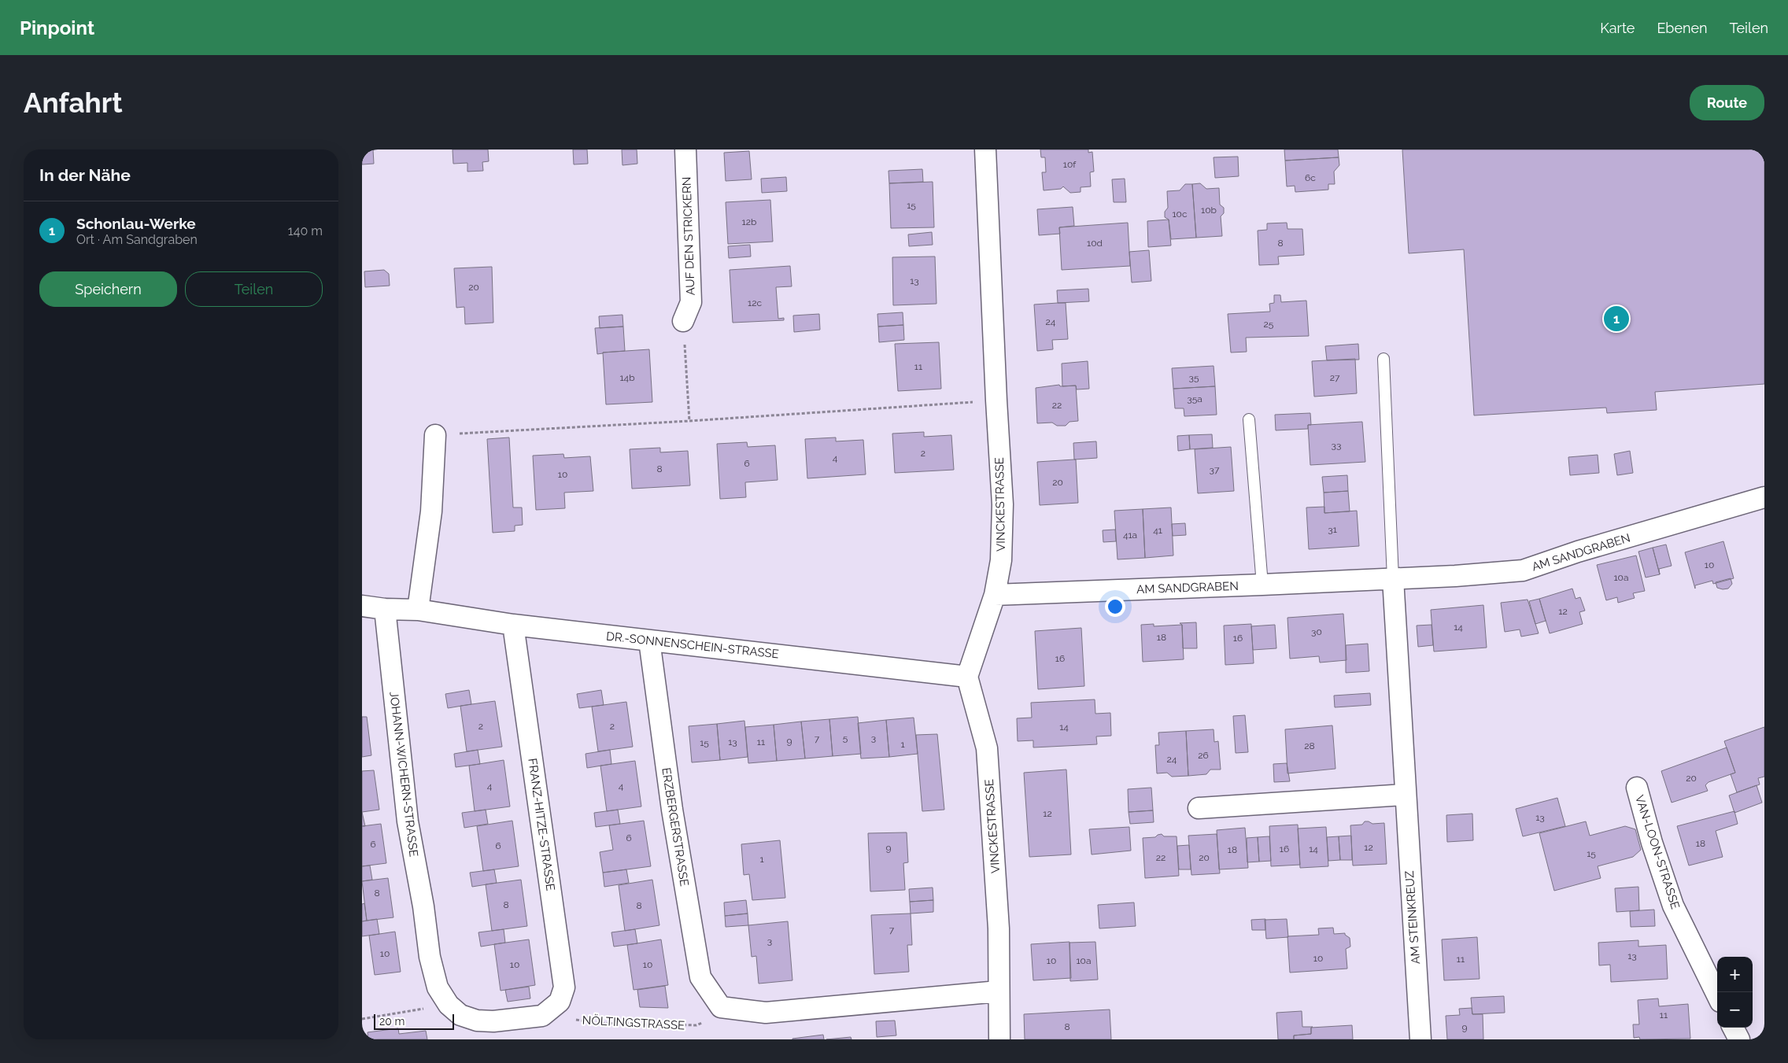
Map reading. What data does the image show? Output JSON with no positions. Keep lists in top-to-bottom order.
{
  "streets": {
    "street": [
      "AUF DEN STRICKERN",
      "VINCKESTRASSE",
      "AM SANDGRABEN",
      "DR.-SONNENSCHEIN-STRASSE",
      "JOHANN-WICHERN-STRASSE",
      "FRANZ-HITZE-STRASSE",
      "ERZBERGERSTRASSE",
      "VAN-LOON-STRASSE",
      "AM STEINKREUZ"
    ],
    "path": ["NÖLTINGSTRASSE"]
  },
  "crossings": [
    ["VINCKESTRASSE", "AM SANDGRABEN"],
    ["VINCKESTRASSE", "DR.-SONNENSCHEIN-STRASSE"],
    ["AM SANDGRABEN", "AM STEINKREUZ"],
    ["DR.-SONNENSCHEIN-STRASSE", "JOHANN-WICHERN-STRASSE"],
    ["DR.-SONNENSCHEIN-STRASSE", "FRANZ-HITZE-STRASSE"],
    ["DR.-SONNENSCHEIN-STRASSE", "ERZBERGERSTRASSE"],
    ["FRANZ-HITZE-STRASSE", "NÖLTINGSTRASSE"],
    ["ERZBERGERSTRASSE", "NÖLTINGSTRASSE"]
  ],
  "house_numbers": [
    "10f",
    "6c",
    "15",
    "10b",
    "10c",
    "12b",
    "10d",
    "8",
    "13",
    "20",
    "12c",
    "24",
    "25",
    "11",
    "14b",
    "35",
    "27",
    "35a",
    "22",
    "33",
    "2",
    "4",
    "6",
    "8",
    "37",
    "10",
    "20",
    "31",
    "41",
    "41a",
    "10",
    "10a",
    "12",
    "14",
    "30",
    "18",
    "16",
    "16",
    "2",
    "2",
    "14",
    "5",
    "3",
    "7",
    "9",
    "13",
    "11",
    "15",
    "1",
    "28",
    "26",
    "24",
    "20",
    "4",
    "4",
    "12",
    "13",
    "6",
    "18",
    "6",
    "6",
    "12",
    "9",
    "16",
    "14",
    "18",
    "15",
    "22",
    "20",
    "1",
    "8",
    "8",
    "8",
    "7",
    "3",
    "10",
    "13",
    "10",
    "11",
    "10",
    "10a",
    "10",
    "10",
    "11",
    "8",
    "9"
  ],
  "scale_bar": "20 m",
  "page": {
    "header": "Pinpoint",
    "nav": ["Karte", "Ebenen", "Teilen"],
    "buttons": [
      "Route",
      ["Speichern", "Teilen"]
    ],
    "title": "Anfahrt",
    "heading": "In der Nähe",
    "list": [
      {
        "mark": "1",
        "name": "Schonlau-Werke",
        "note": "Ort · Am Sandgraben",
        "value": "140 m"
      }
    ],
    "pins": "1",
    "map_buttons": ["+", "−"],
    "scale": "20 m"
  }
}
